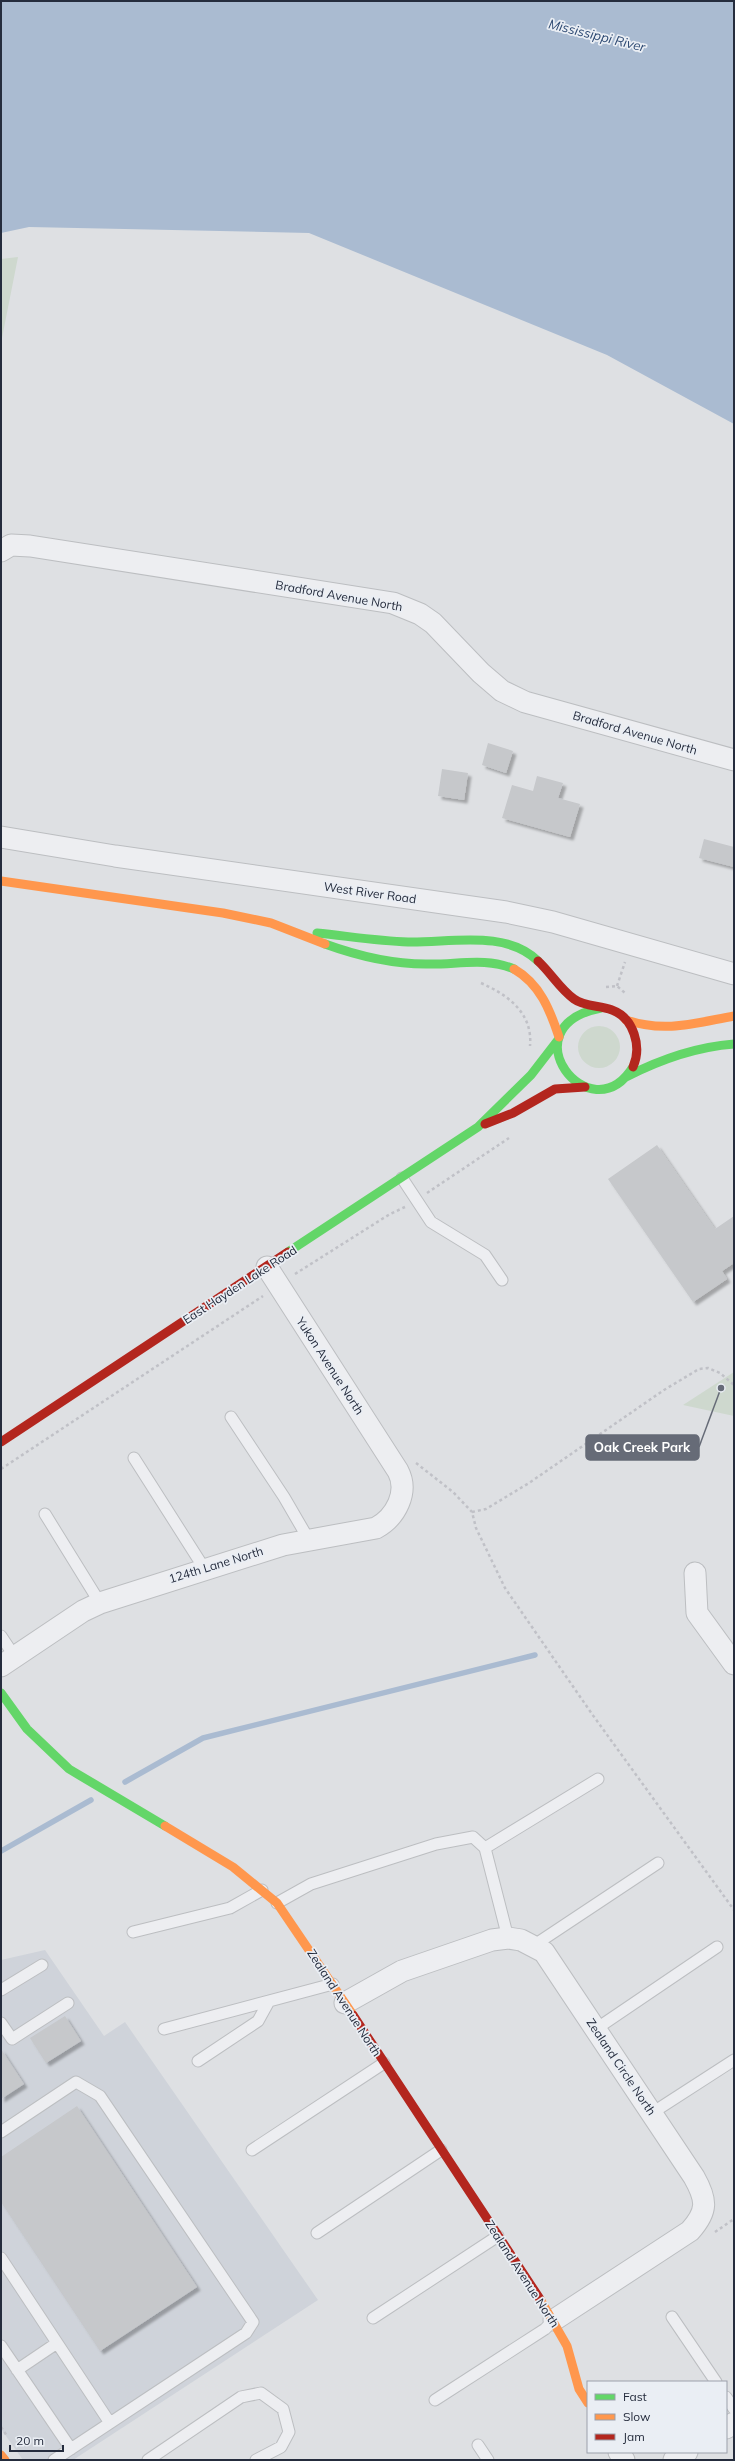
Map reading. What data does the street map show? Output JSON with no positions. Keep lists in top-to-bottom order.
{
  "streets": {
    "street": [
      "Bradford Avenue North",
      "West River Road",
      "East Hayden Lake Road",
      "Yukon Avenue North",
      "124th Lane North",
      "Zealand Avenue North",
      "Zealand Circle North"
    ]
  },
  "crossings": [
    ["East Hayden Lake Road", "Yukon Avenue North"],
    ["Yukon Avenue North", "124th Lane North"],
    ["Zealand Avenue North", "Zealand Circle North"]
  ],
  "water": ["Mississippi River"],
  "places": ["Oak Creek Park"],
  "legend": ["Fast", "Slow", "Jam"],
  "scale_bar": "20 m"
}
